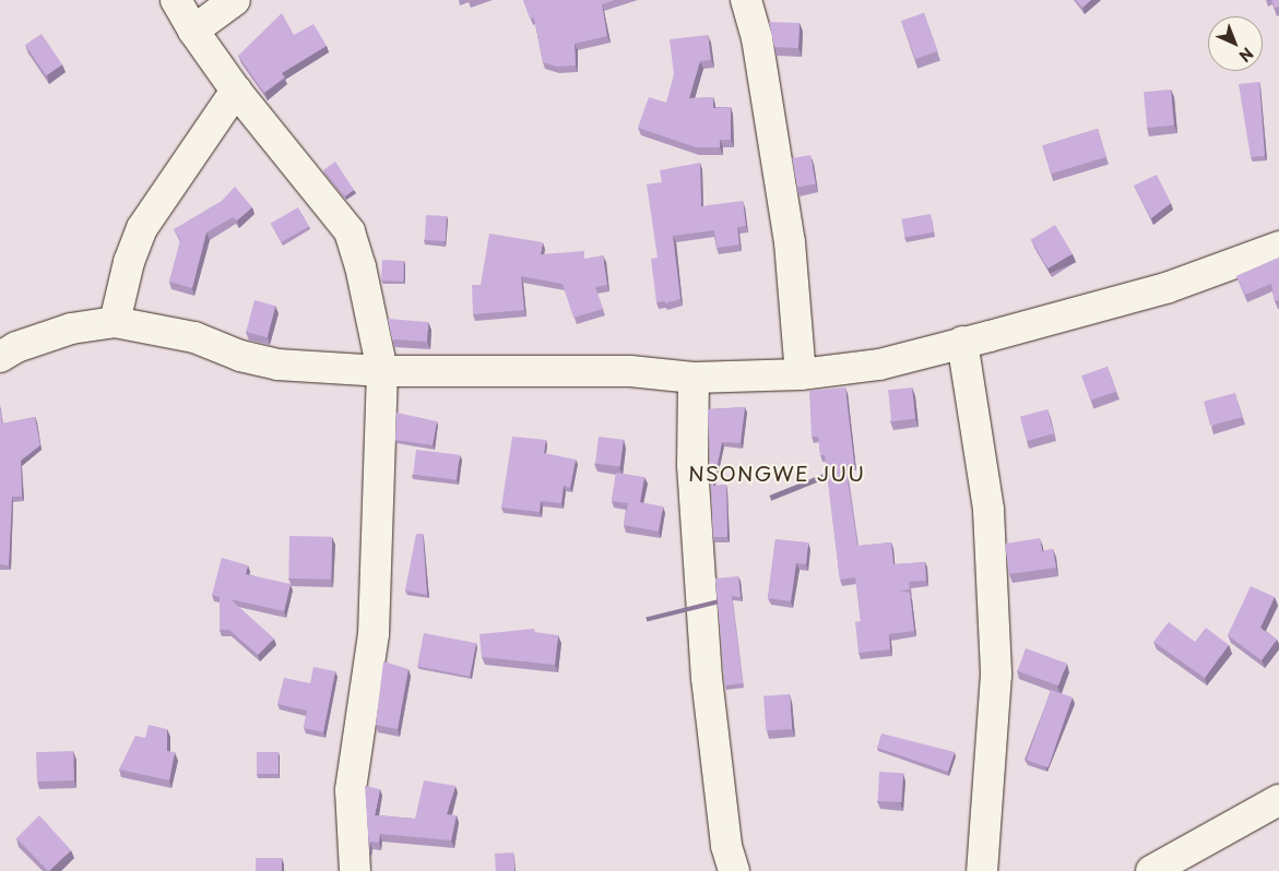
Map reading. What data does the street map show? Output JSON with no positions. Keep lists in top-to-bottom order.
{
  "districts": ["NSONGWE JUU"],
  "north": "bottom right"
}
